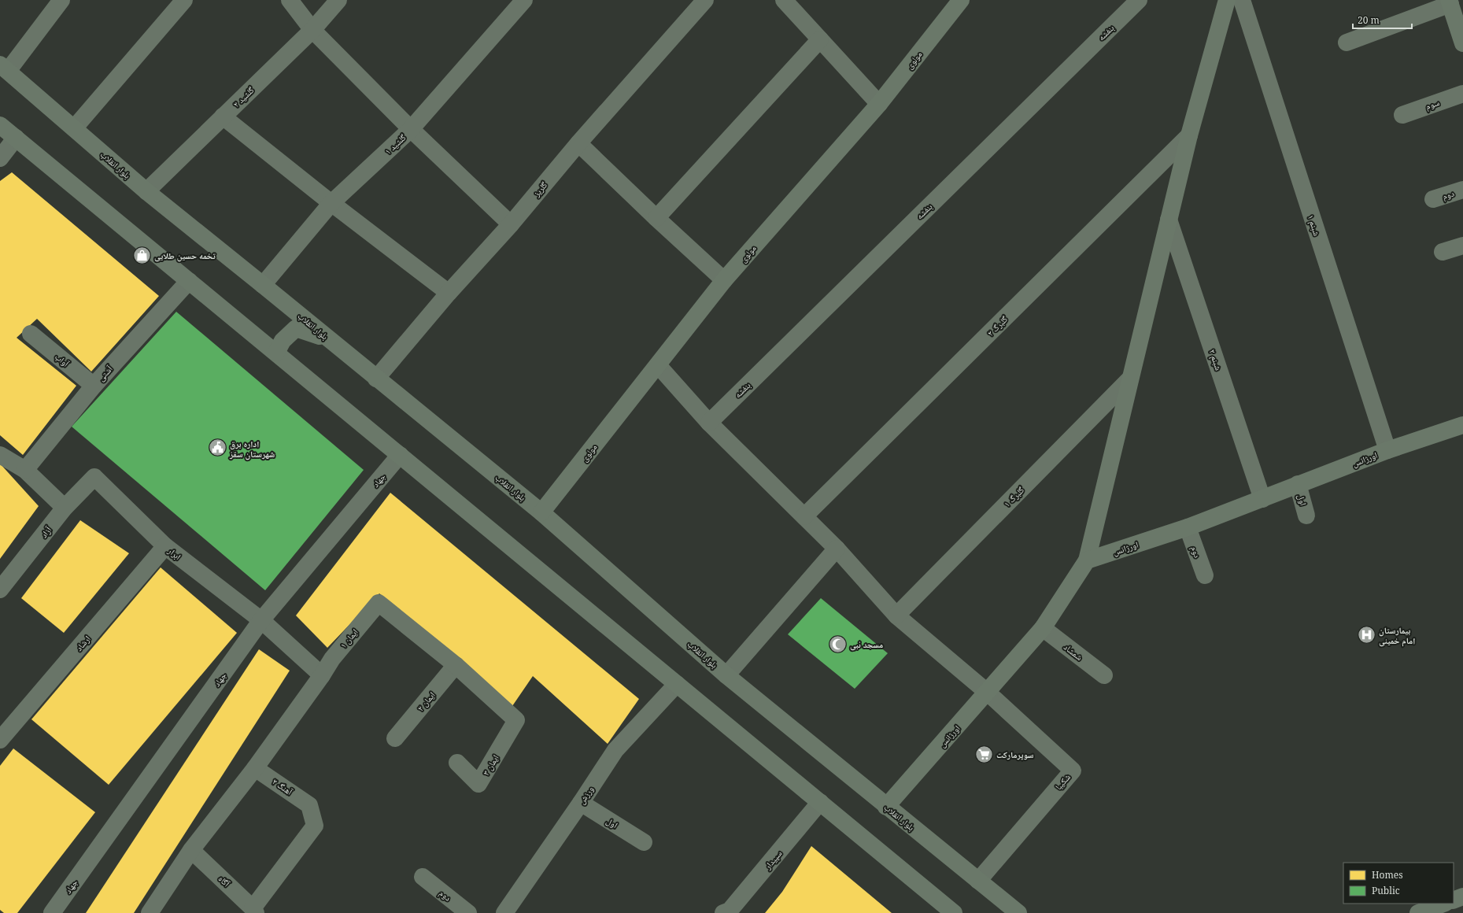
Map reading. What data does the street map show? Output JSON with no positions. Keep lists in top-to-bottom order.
{
  "streets": {
    "main road": ["مولوی", "بلوار انقلاب", "اورژانس"],
    "street": [
      "بنفشه",
      "گلشید ۲",
      "سوم",
      "گلشید ۱",
      "گلریز",
      "دوم",
      "شبنم ۱",
      "گلبرگ ۲",
      "آواب",
      "شبنم ۲",
      "آشتی",
      "جهاد",
      "گلبرگ ۱",
      "اول",
      "آزاد",
      "ابرار",
      "ایمان ۱",
      "ارشاد",
      "شمشاد",
      "ایمان ۲",
      "ایمان ۳",
      "شکیبا",
      "آهنگ ۲",
      "ورزش",
      "سپیدار",
      "آگاه"
    ]
  },
  "crossings": [
    ["مولوی", "بلوار انقلاب"],
    ["گلشید ۲", "بلوار انقلاب"],
    ["گلشید ۱", "بلوار انقلاب"],
    ["بلوار انقلاب", "گلریز"],
    ["بلوار انقلاب", "اورژانس"],
    ["بلوار انقلاب", "شکیبا"],
    ["دوم", "اورژانس"],
    ["شبنم ۱", "اورژانس"],
    ["آواب", "آشتی"],
    ["شبنم ۲", "اورژانس"],
    ["اورژانس", "اول"],
    ["اورژانس", "شمشاد"],
    ["اورژانس", "شکیبا"],
    ["جهاد", "ابرار"],
    ["اول", "ورزش"],
    ["آزاد", "ابرار"],
    ["ابرار", "ایمان ۱"],
    ["ابرار", "ارشاد"],
    ["ایمان ۱", "ایمان ۲"],
    ["ایمان ۱", "ایمان ۳"],
    ["ایمان ۱", "آهنگ ۲"],
    ["ایمان ۱", "آگاه"],
    ["ایمان ۲", "ایمان ۳"],
    ["آهنگ ۲", "آگاه"]
  ],
  "places": {
    "shop": ["تخمه حسین طلایی"],
    "public building": ["اداره برق شهرستان سقز"],
    "hospital": ["بیمارستان امام خمینی"],
    "mosque": ["مسجد نبی"],
    "supermarket": ["سوپرمارکت"]
  },
  "legend": ["Homes", "Public"],
  "scale_bar": "20 m"
}
